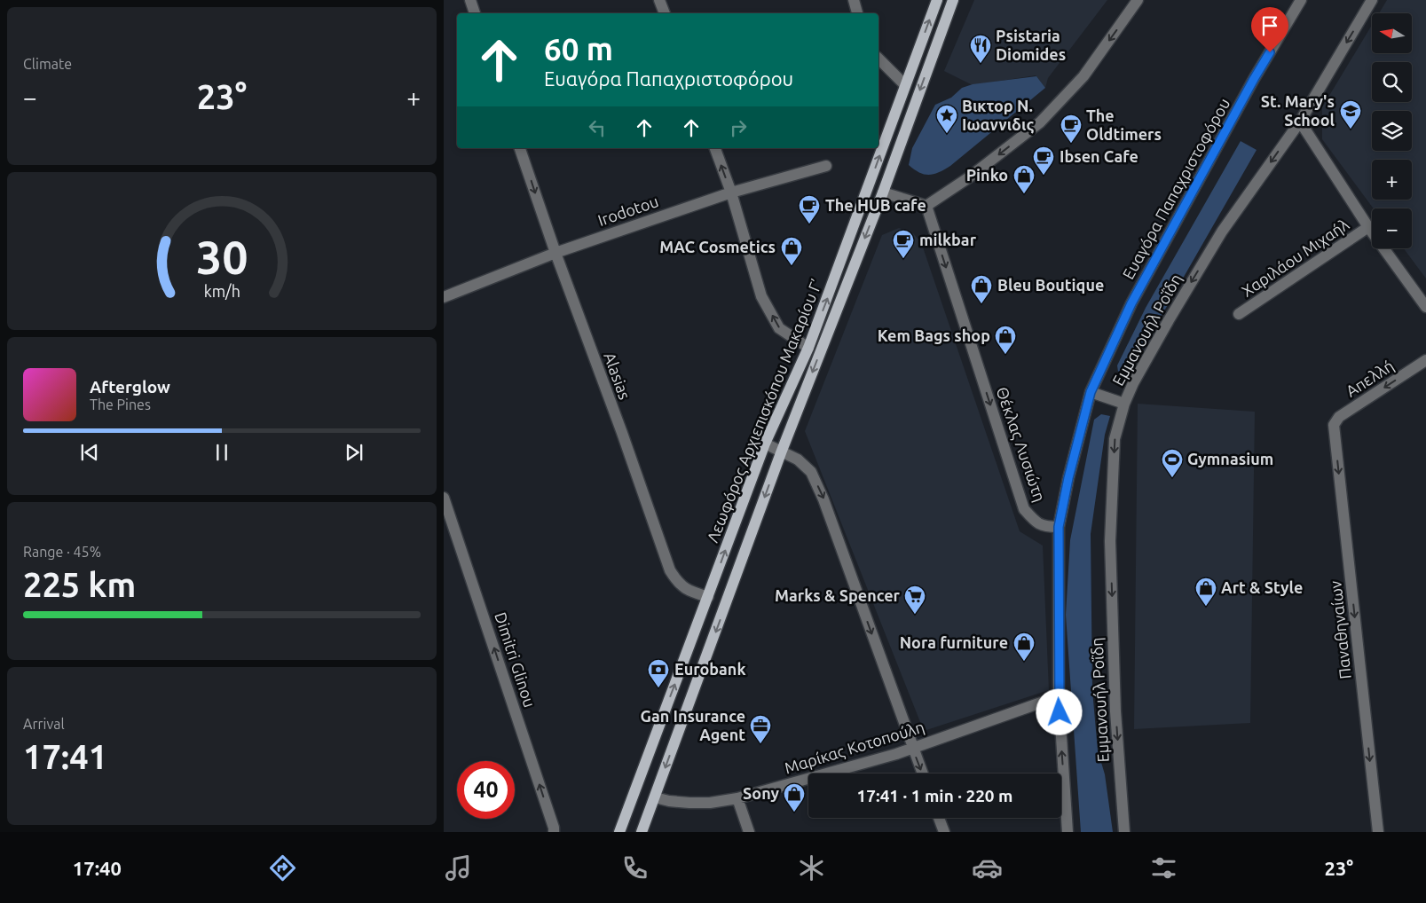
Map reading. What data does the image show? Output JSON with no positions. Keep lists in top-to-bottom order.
{
  "streets": {
    "main road": ["Λεωφόρος Αρχιεπισκόπου Μακαρίου Γ’"],
    "street": [
      "Ευαγόρα Παπαχριστοφόρου",
      "Irodotou",
      "Χαριλάου Μιχαήλ",
      "Εμμανουήλ Ροΐδη",
      "Alasias",
      "Απελλή",
      "Θέκλας Λυσιώτη",
      "Παναθηναίων",
      "Dimitri Glinou",
      "Μαρίκας Κοτοπούλη"
    ]
  },
  "crossings": [
    ["Ευαγόρα Παπαχριστοφόρου", "Θέκλας Λυσιώτη"],
    ["Irodotou", "Alasias"],
    ["Alasias", "Λεωφόρος Αρχιεπισκόπου Μακαρίου Γ’"],
    ["Απελλή", "Παναθηναίων"],
    ["Λεωφόρος Αρχιεπισκόπου Μακαρίου Γ’", "Μαρίκας Κοτοπούλη"]
  ],
  "one_way": [
    "Απελλή",
    "Θέκλας Λυσιώτη",
    "Παναθηναίων",
    "Dimitri Glinou"
  ],
  "places": {
    "restaurant": ["Psistaria Diomides"],
    "school or university": ["St. Mary's School"],
    "place": ["Βικτορ Ν. Ιωαννιδις"],
    "cafe": [
      "The Oldtimers",
      "Ibsen Cafe",
      "The HUB cafe",
      "milkbar"
    ],
    "shop": [
      "Pinko",
      "MAC Cosmetics",
      "Bleu Boutique",
      "Kem Bags shop",
      "Art & Style",
      "Nora furniture",
      "Sony"
    ],
    "sports": ["Gymnasium"],
    "supermarket": ["Marks & Spencer"],
    "bank": ["Eurobank"],
    "office": ["Gan Insurance Agent"]
  },
  "north": "left",
  "page": {
    "tile": [
      "Climate",
      ["Range · 45%", "225 km"],
      ["Arrival", "17:41"]
    ],
    "map_buttons": ["+", "−"],
    "turn": ["60 m", "Ευαγόρα Παπαχριστοφόρου"],
    "heat": ["−", "23°", "+"],
    "song": ["Afterglow", "The Pines"],
    "limit": "40",
    "trip": "17:41 · 1 min · 220 m",
    "tabs": ["17:40", "23°"],
    "gauge": ["30", "km/h"]
  }
}
